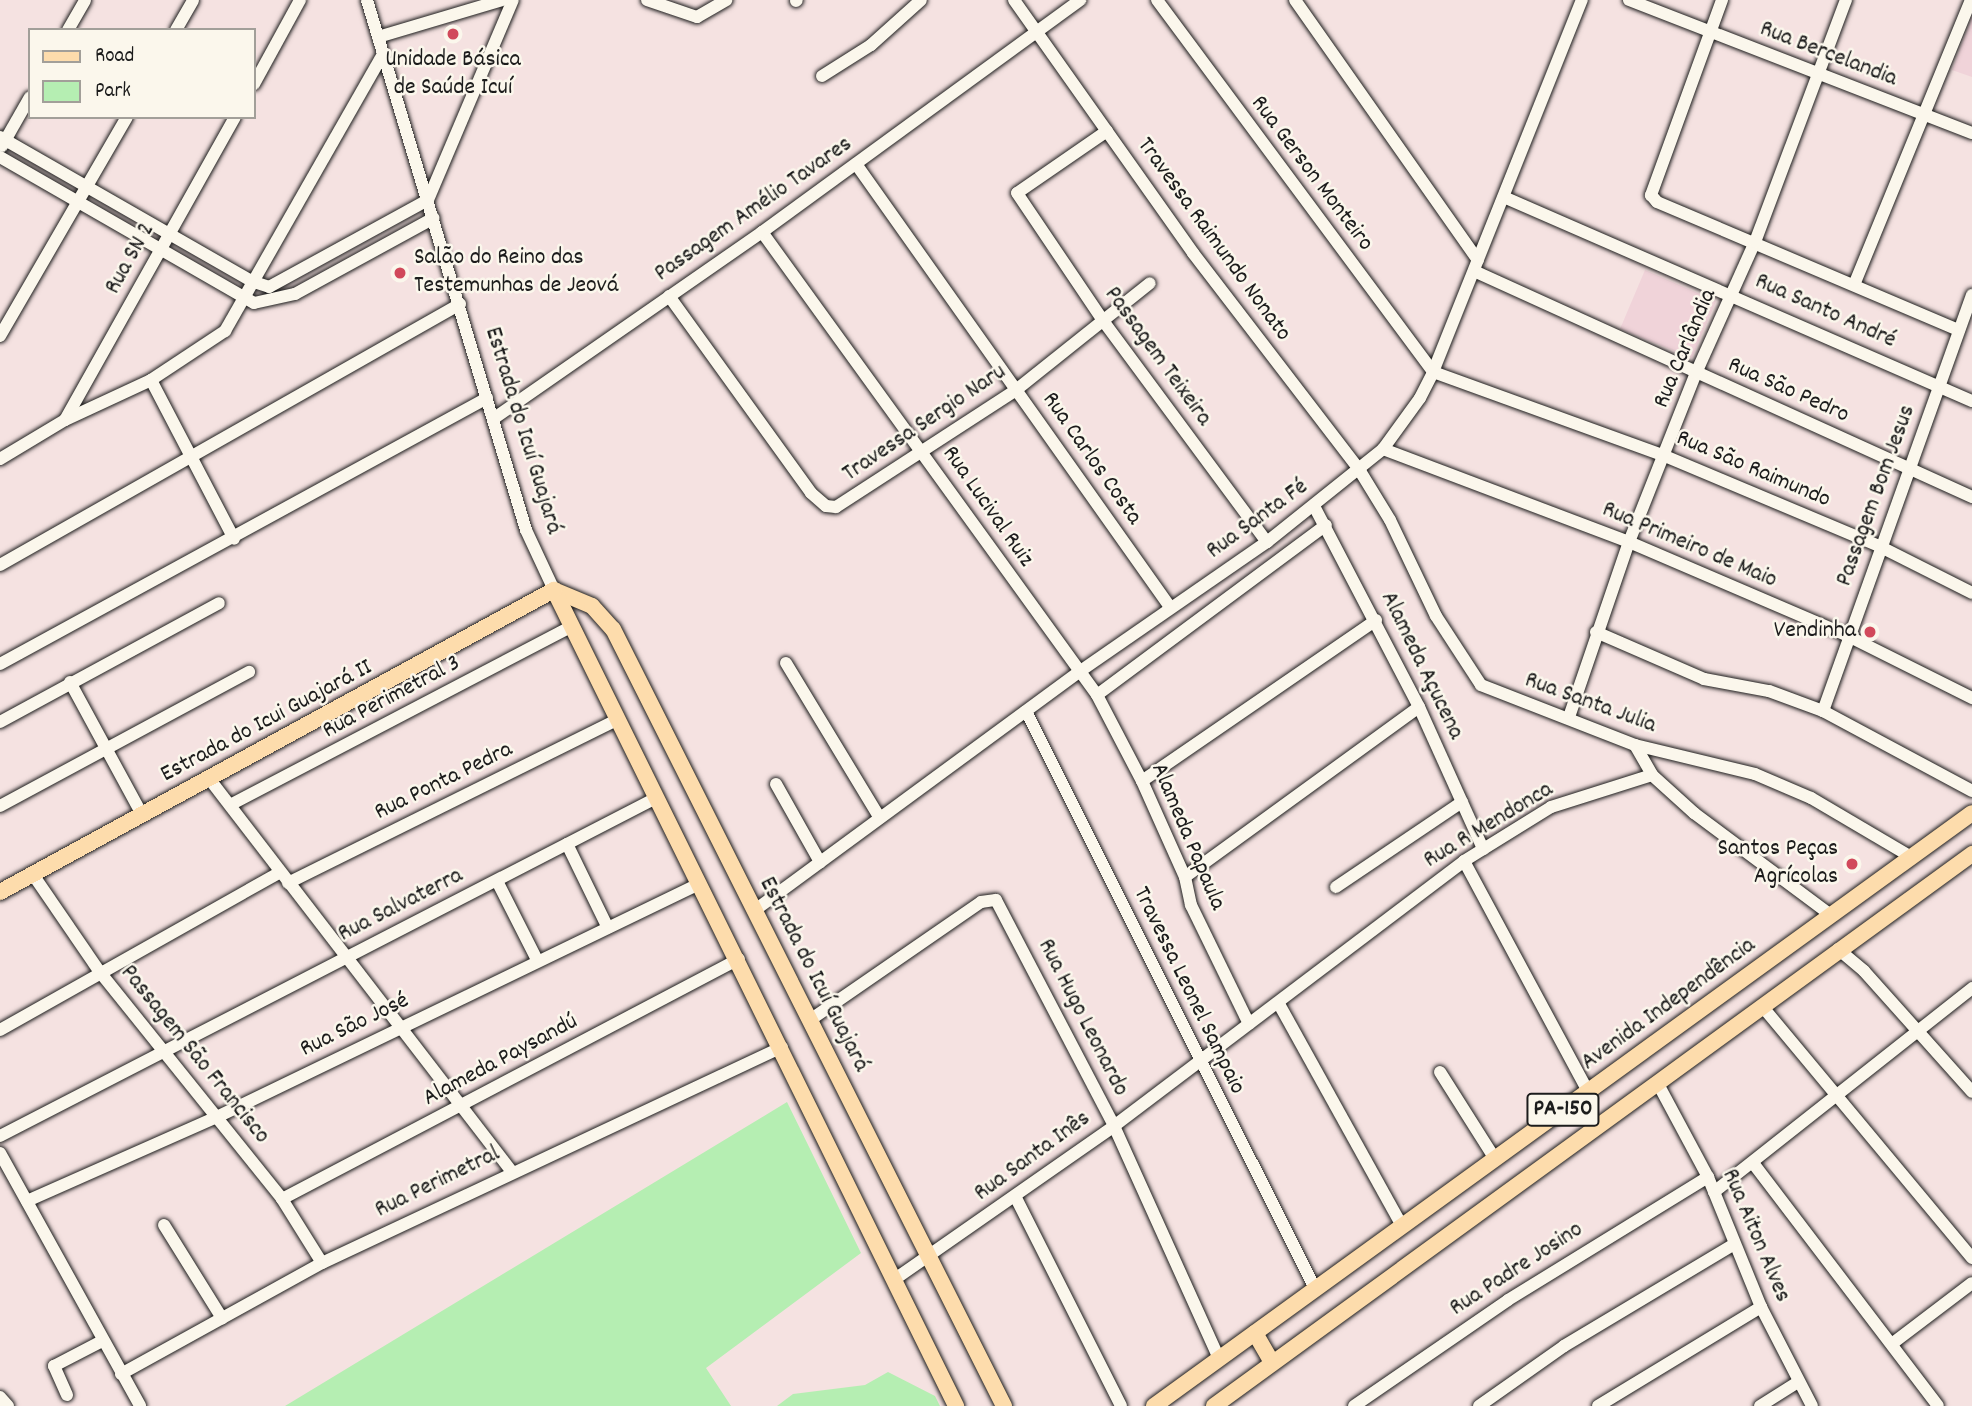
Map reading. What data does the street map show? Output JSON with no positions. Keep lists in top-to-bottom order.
{
  "streets": {
    "main road": [
      "Estrada do Icuí Guajará",
      "Estrada do Icui Guajará II",
      "Avenida Independência",
      "PA-150"
    ],
    "street": [
      "Rua Bercelandia",
      "Rua Gerson Monteiro",
      "Passagem Amélio Tavares",
      "Travessa Raimundo Nonato",
      "Rua SN 2",
      "Rua Santo André",
      "Rua Carlândia",
      "Passagem Teixeira",
      "Rua São Pedro",
      "Travessa Sergio Naru",
      "Rua Carlos Costa",
      "Rua São Raimundo",
      "Passagem Bom Jesus",
      "Rua Lucival Ruiz",
      "Rua Santa Fé",
      "Rua Primeiro de Maio",
      "Alameda Açucena",
      "Rua Perimetral 3",
      "Rua Santa Julia",
      "Rua Ponta Pedra",
      "Rua R Mendonca",
      "Alameda Papaula",
      "Rua Salvaterra",
      "Travessa Leonel Sampaio",
      "Rua Hugo Leonardo",
      "Rua São José",
      "Passagem São Francisco",
      "Alameda Paysandú",
      "Rua Santa Inês",
      "Rua Perimetral",
      "Rua Aiton Alves",
      "Rua Padre Josino"
    ]
  },
  "crossings": [
    ["Rua Bercelandia", "Rua Carlândia"],
    ["Rua Gerson Monteiro", "Rua São Raimundo"],
    ["Rua Gerson Monteiro", "Rua Santa Fé"],
    ["Passagem Amélio Tavares", "Travessa Raimundo Nonato"],
    ["Passagem Amélio Tavares", "Travessa Sergio Naru"],
    ["Passagem Amélio Tavares", "Estrada do Icuí Guajará"],
    ["Passagem Amélio Tavares", "Rua Carlos Costa"],
    ["Passagem Amélio Tavares", "Rua Lucival Ruiz"],
    ["Travessa Raimundo Nonato", "Passagem Teixeira"],
    ["Travessa Raimundo Nonato", "Rua Santa Fé"],
    ["Travessa Raimundo Nonato", "Rua Santa Julia"],
    ["Rua Santo André", "Rua Carlândia"],
    ["Rua Santo André", "Passagem Bom Jesus"],
    ["Rua Santo André", "Rua Santa Fé"],
    ["Rua Carlândia", "Rua São Pedro"],
    ["Rua Carlândia", "Rua São Raimundo"],
    ["Rua Carlândia", "Rua Primeiro de Maio"],
    ["Rua Carlândia", "Rua Santa Julia"],
    ["Passagem Teixeira", "Travessa Sergio Naru"],
    ["Passagem Teixeira", "Rua Santa Fé"],
    ["Rua São Pedro", "Passagem Bom Jesus"],
    ["Rua São Pedro", "Rua Santa Fé"],
    ["Travessa Sergio Naru", "Rua Carlos Costa"],
    ["Travessa Sergio Naru", "Rua Lucival Ruiz"],
    ["Estrada do Icuí Guajará", "Rua Santa Fé"],
    ["Estrada do Icuí Guajará", "Rua Perimetral 3"],
    ["Estrada do Icuí Guajará", "Estrada do Icui Guajará II"],
    ["Estrada do Icuí Guajará", "Rua Ponta Pedra"],
    ["Estrada do Icuí Guajará", "Rua Salvaterra"],
    ["Estrada do Icuí Guajará", "Rua Hugo Leonardo"],
    ["Estrada do Icuí Guajará", "Rua São José"],
    ["Estrada do Icuí Guajará", "Alameda Paysandú"],
    ["Estrada do Icuí Guajará", "Rua Santa Inês"],
    ["Estrada do Icuí Guajará", "Rua Perimetral"],
    ["Rua Carlos Costa", "Rua Santa Fé"],
    ["Rua São Raimundo", "Passagem Bom Jesus"],
    ["Rua São Raimundo", "Rua Santa Fé"],
    ["Passagem Bom Jesus", "Rua Primeiro de Maio"],
    ["Rua Lucival Ruiz", "Rua Santa Fé"],
    ["Rua Lucival Ruiz", "Alameda Papaula"],
    ["Rua Santa Fé", "Rua Primeiro de Maio"],
    ["Rua Santa Fé", "Alameda Açucena"],
    ["Rua Santa Fé", "Rua Santa Julia"],
    ["Rua Santa Fé", "Alameda Papaula"],
    ["Rua Santa Fé", "Travessa Leonel Sampaio"],
    ["Alameda Açucena", "Rua R Mendonca"],
    ["Rua Santa Julia", "Avenida Independência"],
    ["Estrada do Icui Guajará II", "Passagem São Francisco"],
    ["Rua Ponta Pedra", "Passagem São Francisco"],
    ["Rua R Mendonca", "Rua Santa Inês"],
    ["Alameda Papaula", "Rua Santa Inês"],
    ["Rua Salvaterra", "Passagem São Francisco"],
    ["Travessa Leonel Sampaio", "Avenida Independência"],
    ["Travessa Leonel Sampaio", "Rua Santa Inês"],
    ["Avenida Independência", "Rua Hugo Leonardo"],
    ["Rua Hugo Leonardo", "Rua Santa Inês"],
    ["Rua São José", "Passagem São Francisco"],
    ["Passagem São Francisco", "Alameda Paysandú"],
    ["Passagem São Francisco", "Rua Perimetral"],
    ["PA-150", "Rua Aiton Alves"],
    ["Rua Aiton Alves", "Rua Padre Josino"]
  ],
  "places": [
    "Unidade Básica de Saúde Icuí",
    "Salão do Reino das Testemunhas de Jeová",
    "Vendinha",
    "Santos Peças Agrícolas"
  ],
  "legend": ["Road", "Park"]
}
